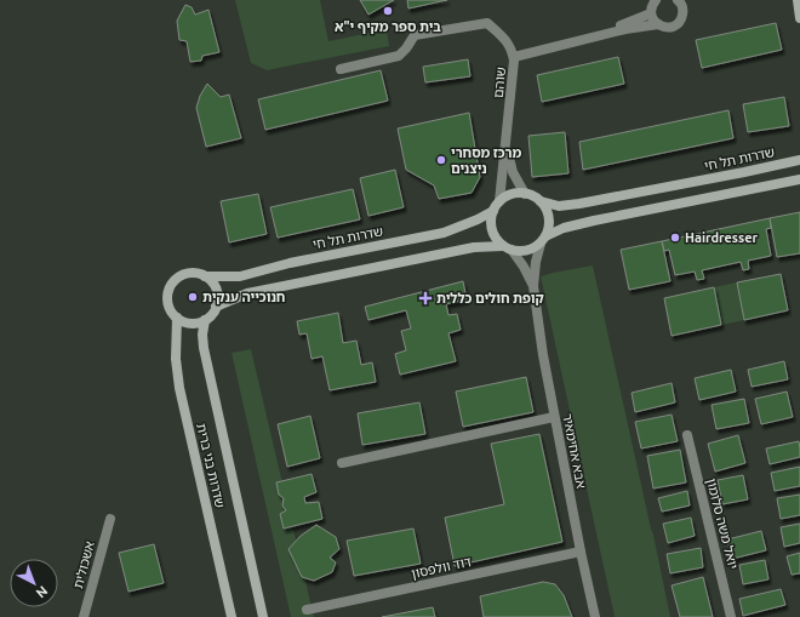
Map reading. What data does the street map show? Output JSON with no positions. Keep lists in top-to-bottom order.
{
  "streets": {
    "main road": ["שדרות תל חי", "שדרות בני ברית"],
    "street": [
      "שוהם",
      "אבא אחימאיר",
      "יואל משה סלומון",
      "אשכולית",
      "דוד וולפסון"
    ]
  },
  "crossings": [
    ["שוהם", "שדרות תל חי"],
    ["שוהם", "אבא אחימאיר"],
    ["שדרות תל חי", "אבא אחימאיר"],
    ["שדרות תל חי", "שדרות בני ברית"],
    ["אבא אחימאיר", "דוד וולפסון"]
  ],
  "places": {
    "other": [
      "בית ספר מקיף י\"א",
      "מרכז מסחרי ניצנים",
      "Hairdresser",
      "חנוכייה ענקית"
    ],
    "health": ["קופת חולים כללית"]
  },
  "north": "bottom right"
}
